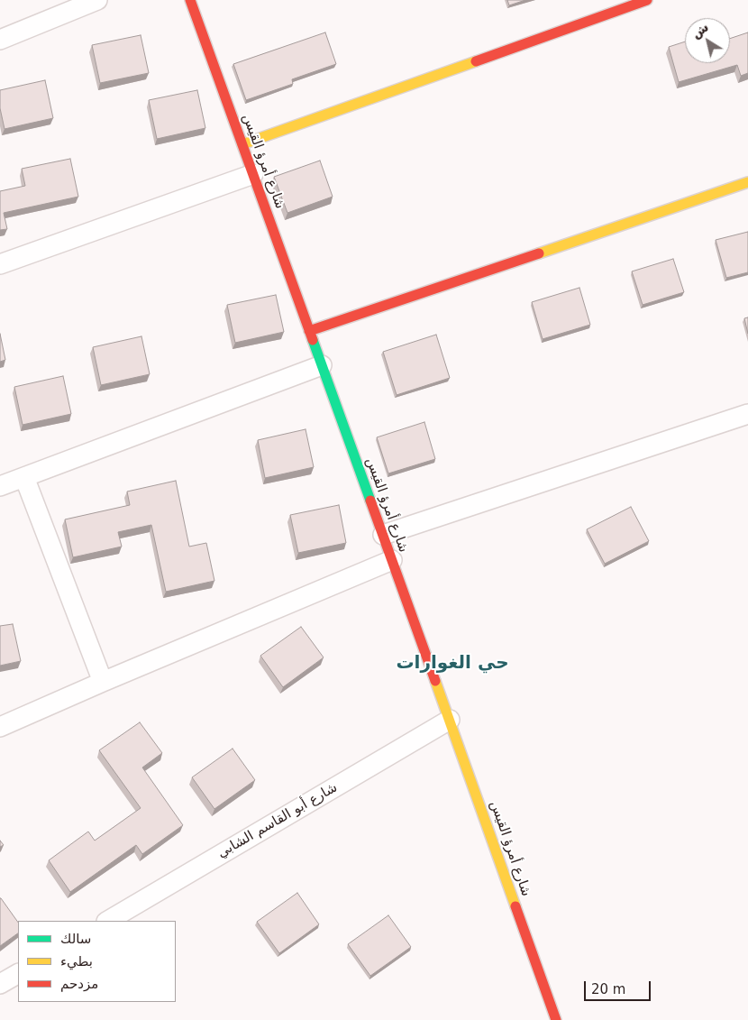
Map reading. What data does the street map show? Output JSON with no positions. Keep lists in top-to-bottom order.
{
  "streets": {
    "street": ["شارع أمرؤ القيس", "شارع أبو القاسم الشابي"]
  },
  "crossings": [
    ["شارع أمرؤ القيس", "شارع أبو القاسم الشابي"]
  ],
  "districts": ["حي الغوارات"],
  "legend": ["سالك", "بطيء", "مزدحم"],
  "scale_bar": "20 m",
  "north": "top left"
}
